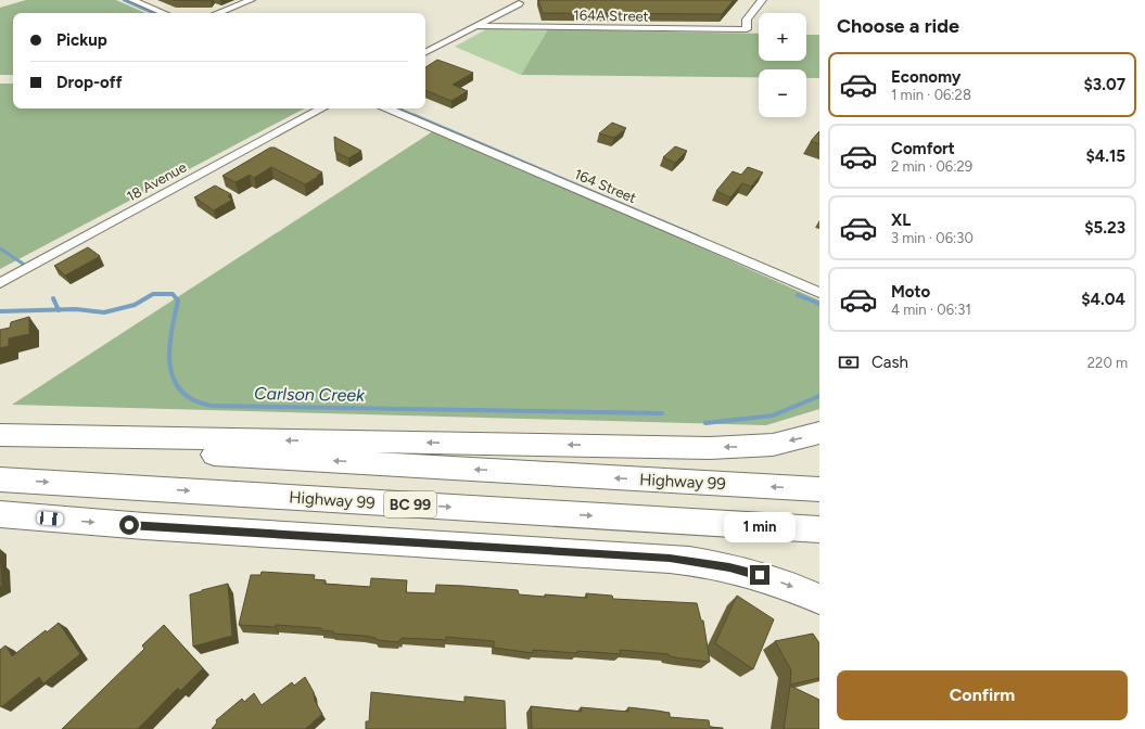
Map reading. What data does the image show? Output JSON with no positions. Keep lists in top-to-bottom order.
{
  "streets": {
    "highway": ["Highway 99", "BC 99"],
    "street": ["164A Street", "18 Avenue", "164 Street"]
  },
  "water": ["Carlson Creek"],
  "page": {
    "heading": "Choose a ride",
    "map_buttons": ["+", "−"],
    "banner": ["Pickup", "Drop-off"],
    "list": [
      {
        "name": "Economy",
        "note": "1 min · 06:28",
        "value": "$3.07"
      },
      {
        "name": "Comfort",
        "note": "2 min · 06:29",
        "value": "$4.15"
      },
      {
        "name": "XL",
        "note": "3 min · 06:30",
        "value": "$5.23"
      },
      {
        "name": "Moto",
        "note": "4 min · 06:31",
        "value": "$4.04"
      }
    ],
    "pay": ["Cash", "220 m"],
    "bubble": "1 min",
    "buttons": "Confirm"
  }
}
